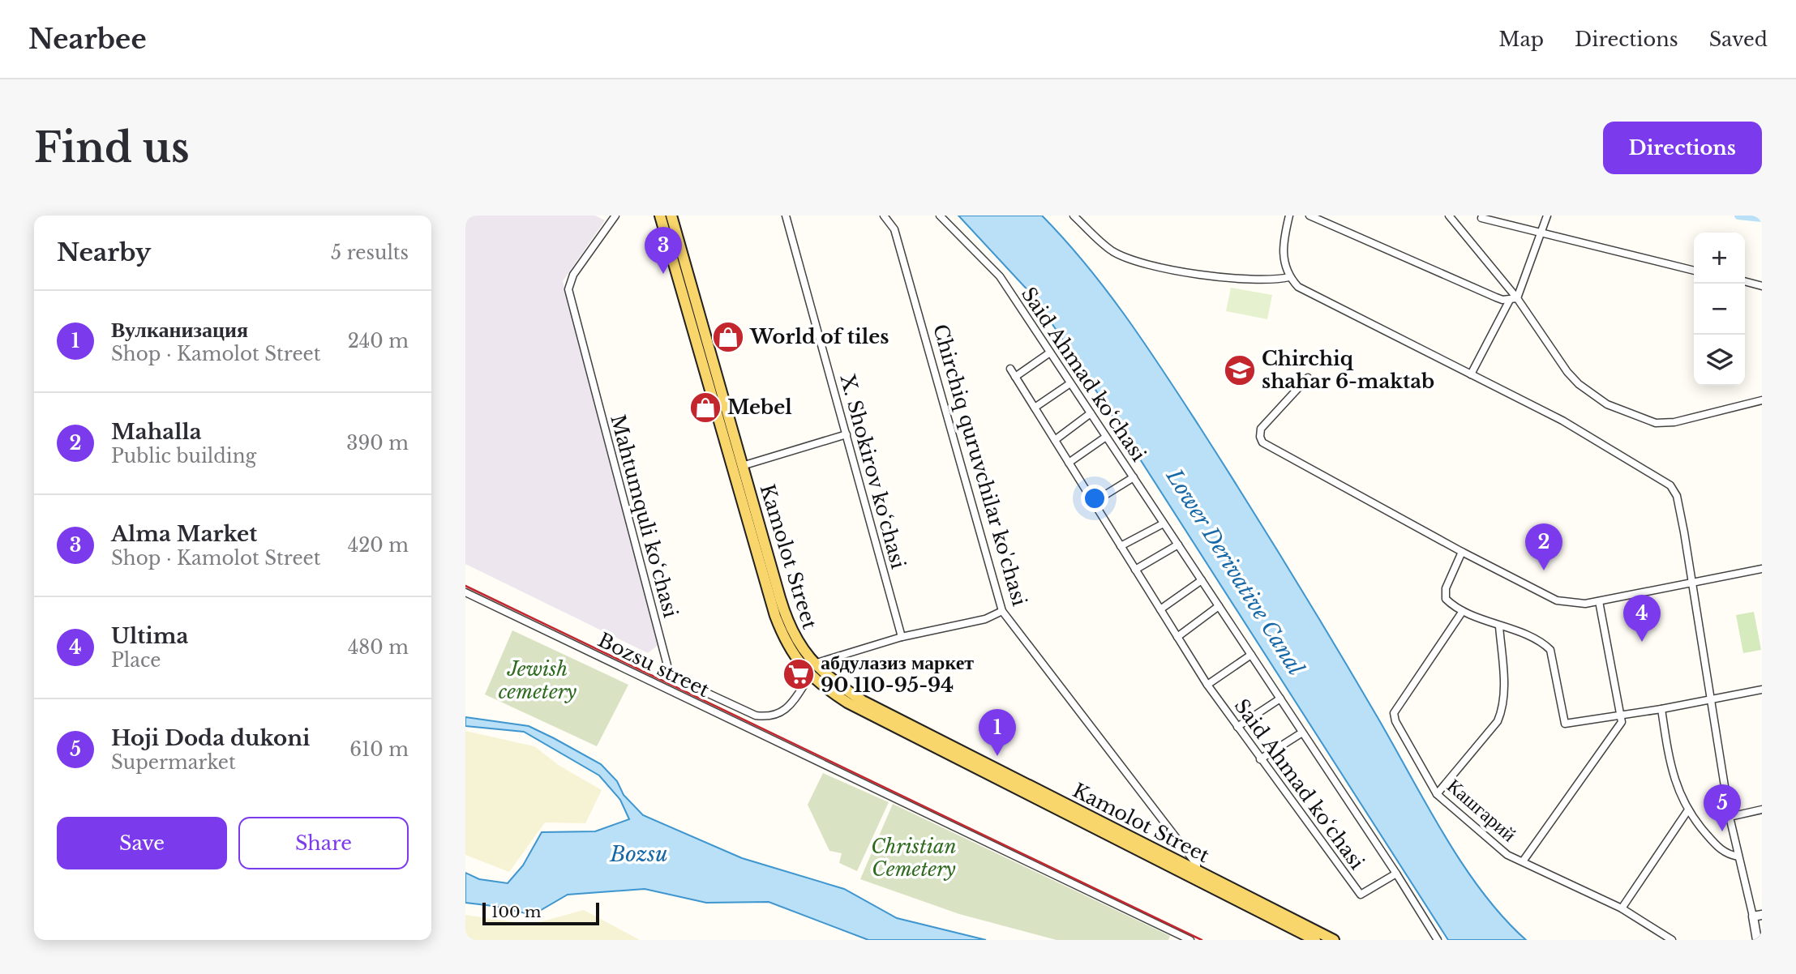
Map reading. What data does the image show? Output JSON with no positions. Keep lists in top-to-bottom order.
{
  "streets": {
    "main road": ["Kamolot Street"],
    "street": [
      "Said Ahmad ko‘chasi",
      "Chirchiq quruvchilar ko'chasi",
      "X. Shokirov ko‘chasi",
      "Mahtumquli ko‘chasi",
      "Bozsu street",
      "Кашгарий"
    ]
  },
  "crossings": [
    ["Chirchiq quruvchilar ko'chasi", "Kamolot Street"],
    ["Mahtumquli ko‘chasi", "Kamolot Street"]
  ],
  "water": ["Lower Derivative Canal", "Bozsu"],
  "parks": ["Jewish cemetery", "Christian Cemetery"],
  "places": {
    "shop": ["World of tiles", "Mebel"],
    "school or university": ["Chirchiq shahar 6-maktab"],
    "supermarket": ["абдулазиз маркет 90 110-95-94"]
  },
  "scale_bar": "100 m",
  "page": {
    "header": "Nearbee",
    "nav": ["Map", "Directions", "Saved"],
    "buttons": [
      "Directions",
      ["Save", "Share"]
    ],
    "title": "Find us",
    "heading": ["Nearby", "5 results"],
    "pins": [
      "3",
      "2",
      "4",
      "1",
      "5"
    ],
    "map_buttons": ["+", "−"],
    "list": [
      {
        "mark": "1",
        "name": "Вулканизация",
        "note": "Shop · Kamolot Street",
        "value": "240 m"
      },
      {
        "mark": "2",
        "name": "Mahalla",
        "note": "Public building",
        "value": "390 m"
      },
      {
        "mark": "3",
        "name": "Alma Market",
        "note": "Shop · Kamolot Street",
        "value": "420 m"
      },
      {
        "mark": "4",
        "name": "Ultima",
        "note": "Place",
        "value": "480 m"
      },
      {
        "mark": "5",
        "name": "Hoji Doda dukoni",
        "note": "Supermarket",
        "value": "610 m"
      }
    ],
    "scale": "100 m"
  }
}
